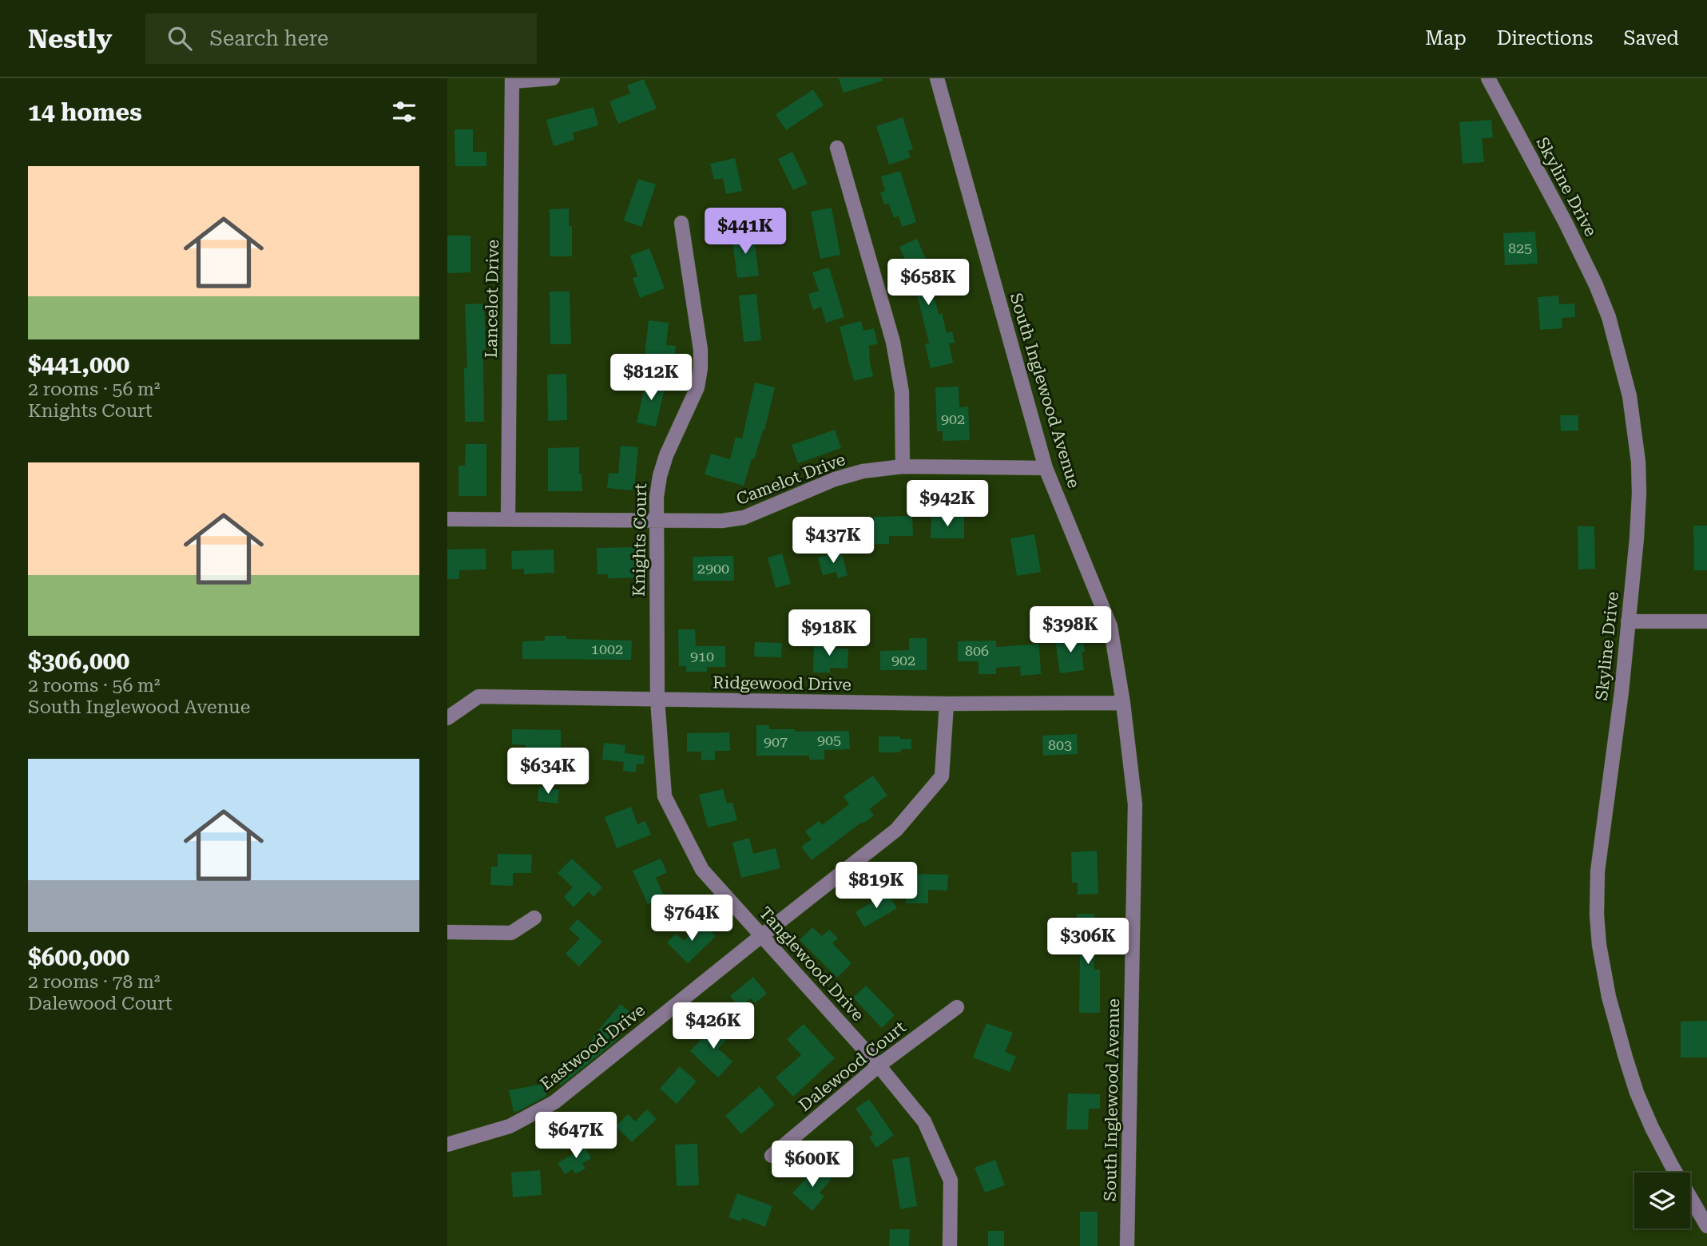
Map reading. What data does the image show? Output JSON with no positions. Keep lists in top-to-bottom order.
{
  "streets": {
    "street": [
      "Skyline Drive",
      "Lancelot Drive",
      "South Inglewood Avenue",
      "Camelot Drive",
      "Knights Court",
      "Ridgewood Drive",
      "Tanglewood Drive",
      "Eastwood Drive",
      "Dalewood Court"
    ]
  },
  "crossings": [
    ["Lancelot Drive", "Camelot Drive"],
    ["South Inglewood Avenue", "Camelot Drive"],
    ["South Inglewood Avenue", "Ridgewood Drive"],
    ["Camelot Drive", "Knights Court"],
    ["Knights Court", "Ridgewood Drive"],
    ["Knights Court", "Tanglewood Drive"],
    ["Ridgewood Drive", "Tanglewood Drive"],
    ["Ridgewood Drive", "Eastwood Drive"],
    ["Tanglewood Drive", "Eastwood Drive"],
    ["Tanglewood Drive", "Dalewood Court"]
  ],
  "house_numbers": [
    "825",
    "902",
    "2900",
    "1002",
    "806",
    "910",
    "902",
    "905",
    "907",
    "803"
  ],
  "page": {
    "header": "Nestly",
    "search": "Search here",
    "nav": ["Map", "Directions", "Saved"],
    "heading": "14 homes",
    "list": [
      {
        "name": "$441,000",
        "note": "2 rooms · 56 m² · Knights Court"
      },
      {
        "name": "$306,000",
        "note": "2 rooms · 56 m² · South Inglewood Avenue"
      },
      {
        "name": "$600,000",
        "note": "2 rooms · 78 m² · Dalewood Court"
      }
    ],
    "price": [
      "$441K",
      "$658K",
      "$812K",
      "$942K",
      "$437K",
      "$398K",
      "$918K",
      "$634K",
      "$819K",
      "$764K",
      "$306K",
      "$426K",
      "$647K",
      "$600K"
    ]
  }
}
